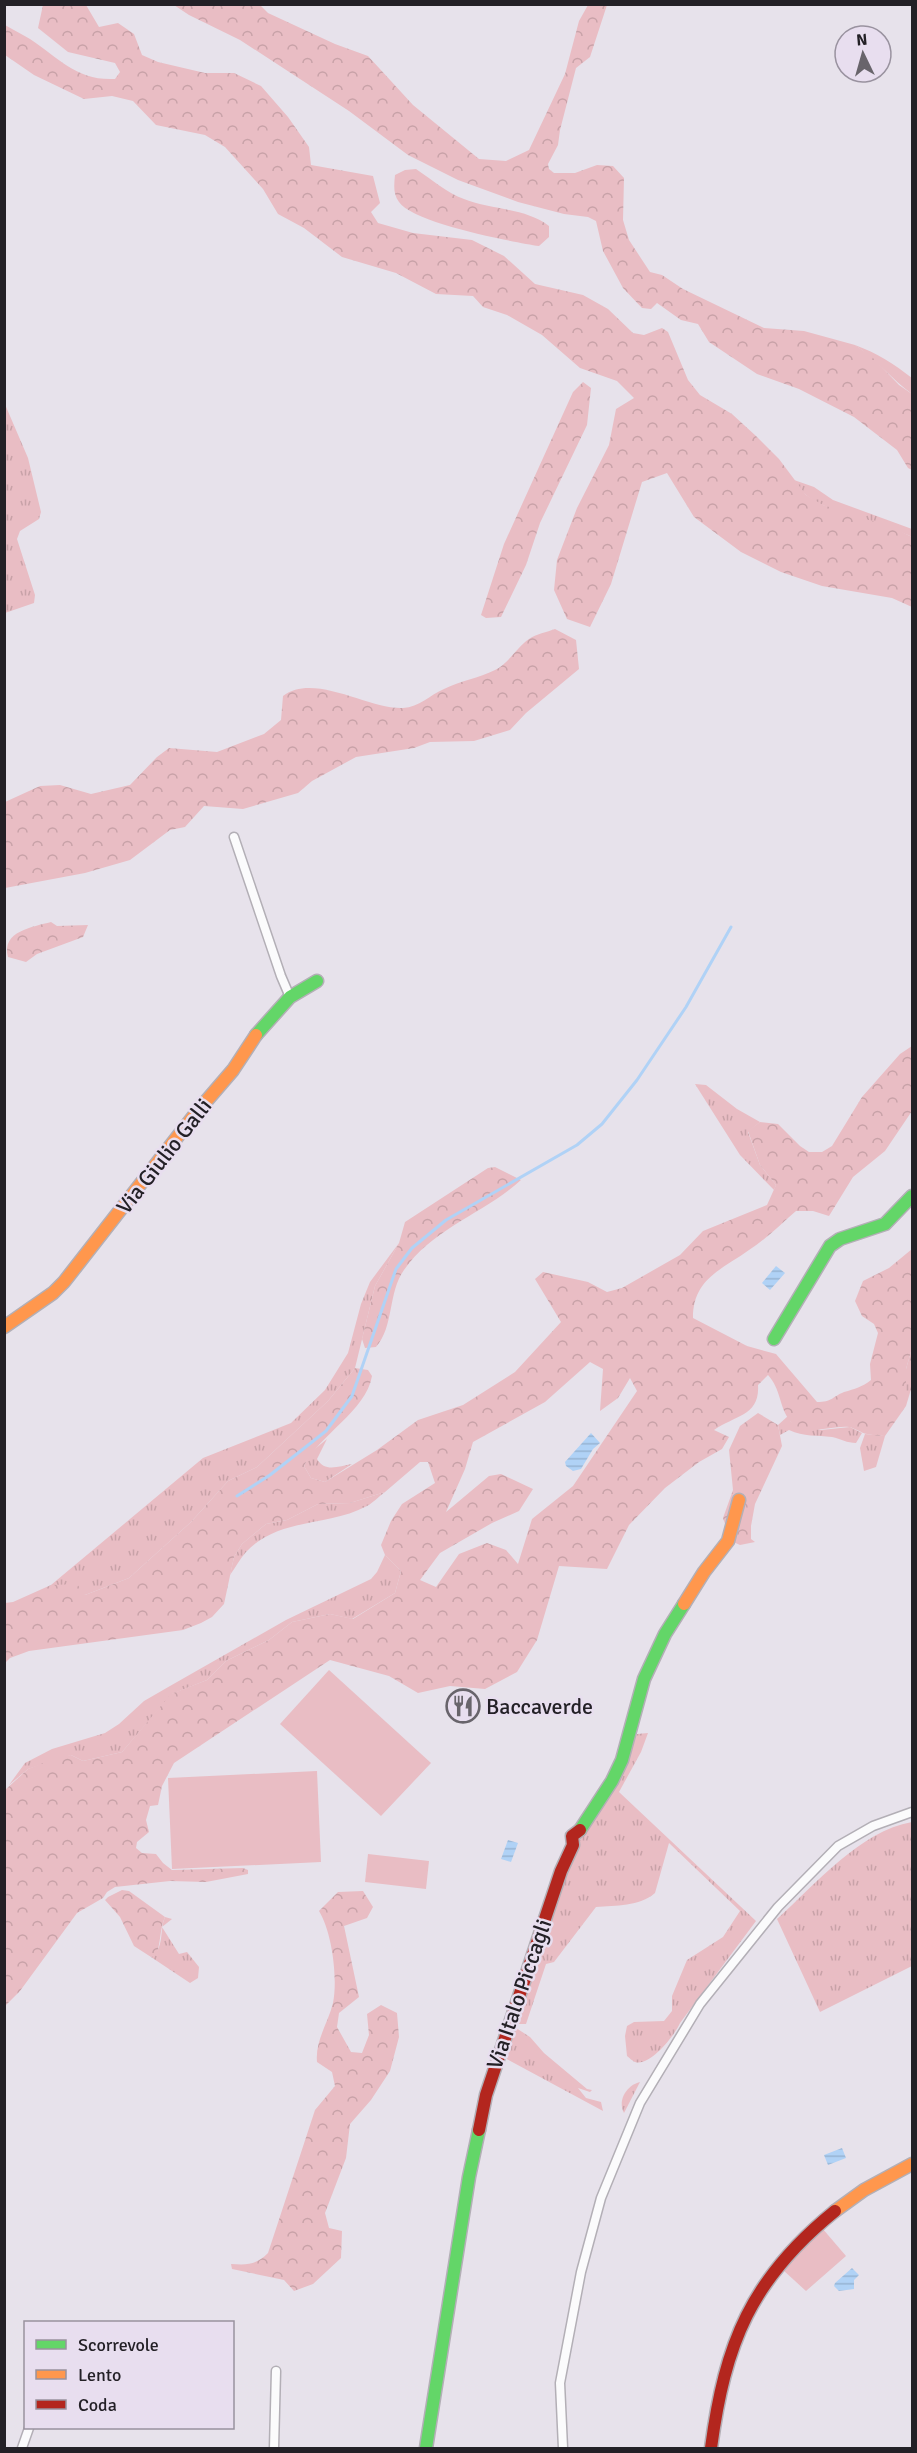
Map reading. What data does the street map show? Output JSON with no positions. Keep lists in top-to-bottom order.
{
  "streets": {
    "street": ["Via Giulio Galli", "Via Italo Piccagli"]
  },
  "places": {
    "restaurant": ["Baccaverde"]
  },
  "legend": ["Scorrevole", "Lento", "Coda"],
  "north": "top"
}
